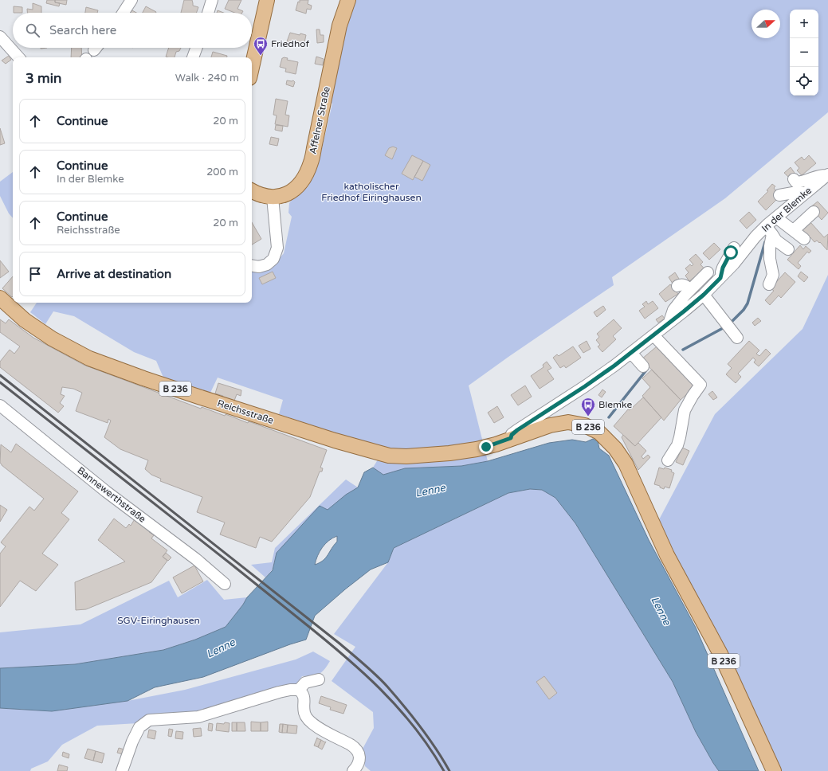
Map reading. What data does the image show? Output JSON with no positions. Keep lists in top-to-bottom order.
{
  "streets": {
    "main road": ["Affelner Straße", "B 236", "Reichsstraße"],
    "street": ["In der Blemke", "Bannewerthstraße"]
  },
  "crossings": [
    ["In der Blemke", "B 236"],
    ["In der Blemke", "Reichsstraße"],
    ["B 236", "Reichsstraße"]
  ],
  "water": ["Lenne"],
  "parks": ["katholischer Friedhof Eiringhausen", "SGV-Eiringhausen"],
  "places": {
    "bus stop": ["Friedhof", "Blemke"]
  },
  "north": "right",
  "page": {
    "map_buttons": ["+", "−"],
    "search": "Search here",
    "heading": ["3 min", "Walk · 240 m"],
    "list": [
      ["Continue", "20 m"],
      ["Continue", "In der Blemke", "200 m"],
      ["Continue", "Reichsstraße", "20 m"],
      "Arrive at destination"
    ]
  }
}
